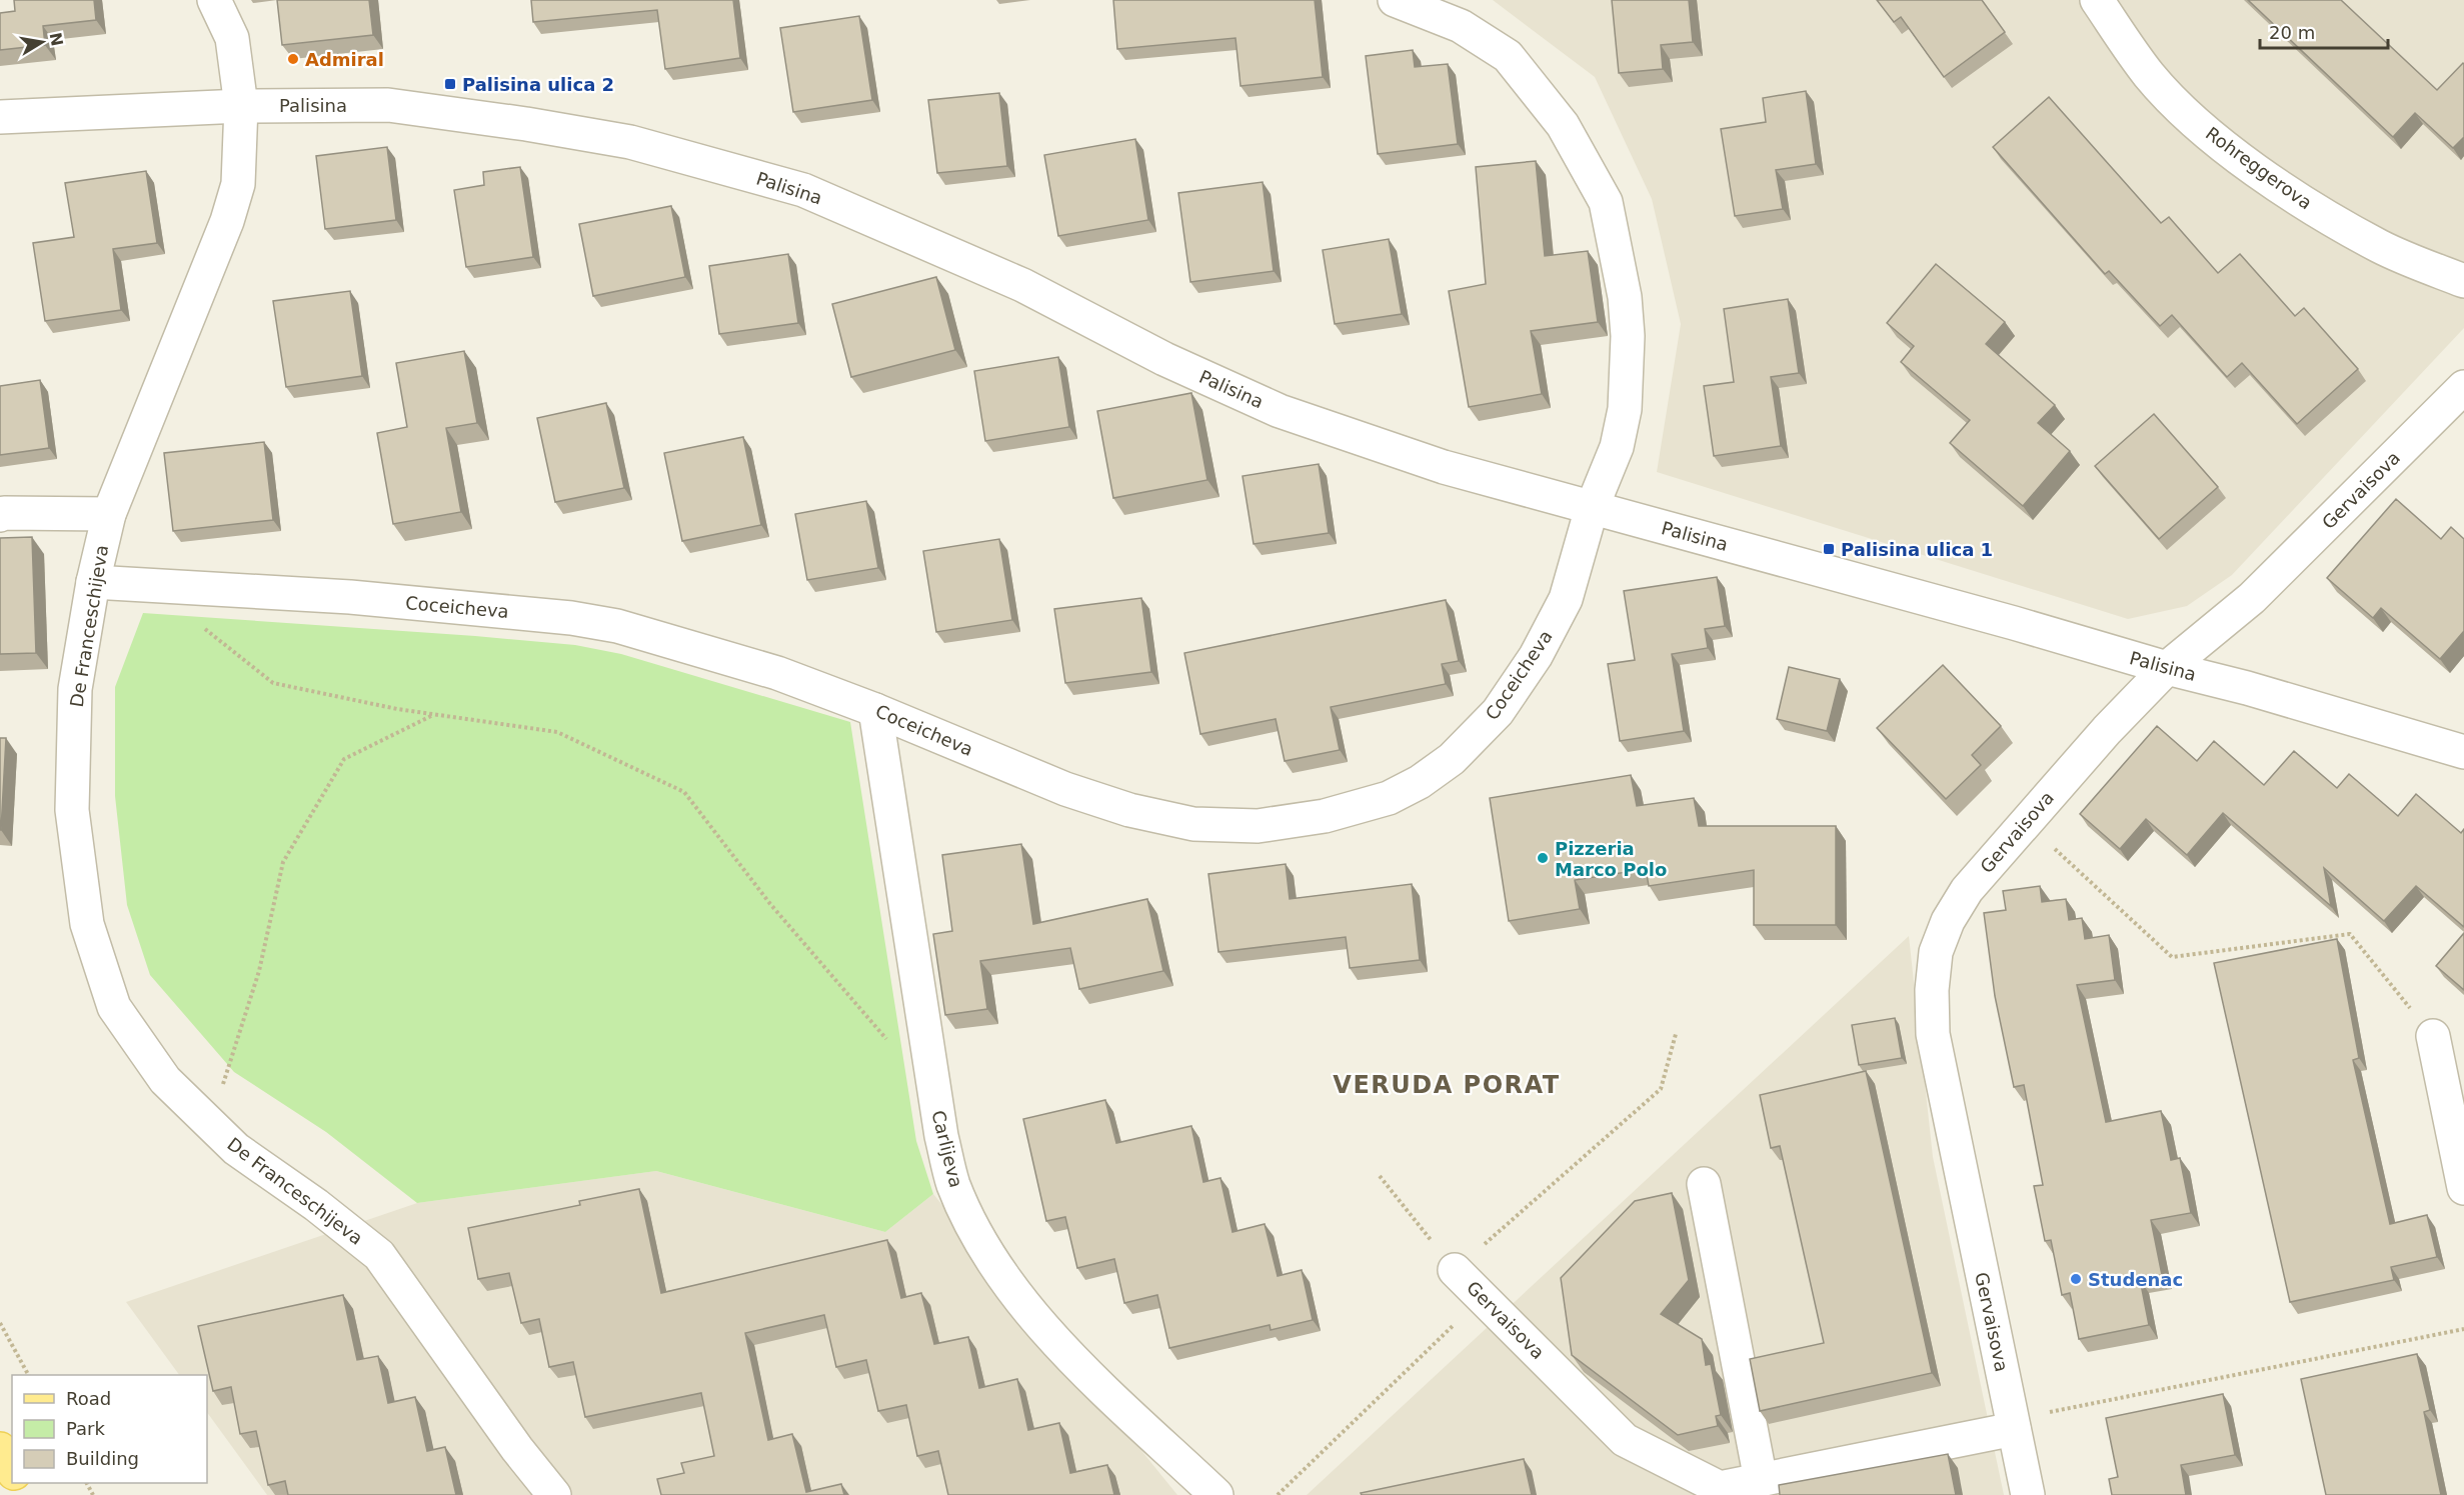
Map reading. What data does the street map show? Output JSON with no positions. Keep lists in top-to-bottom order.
{
  "streets": {
    "street": [
      "Palisina",
      "Rohreggerova",
      "Gervaisova",
      "Coceicheva",
      "De Franceschijeva",
      "Carlijeva"
    ]
  },
  "crossings": [
    ["Palisina", "Gervaisova"],
    ["Palisina", "Coceicheva"],
    ["Palisina", "De Franceschijeva"],
    ["Coceicheva", "De Franceschijeva"],
    ["Coceicheva", "Carlijeva"]
  ],
  "districts": ["VERUDA PORAT"],
  "places": {
    "other": ["Admiral", "Pizzeria Marco Polo", "Studenac"],
    "transit": ["Palisina ulica 2", "Palisina ulica 1"]
  },
  "legend": ["Road", "Park", "Building"],
  "scale_bar": "20 m",
  "north": "right"
}
